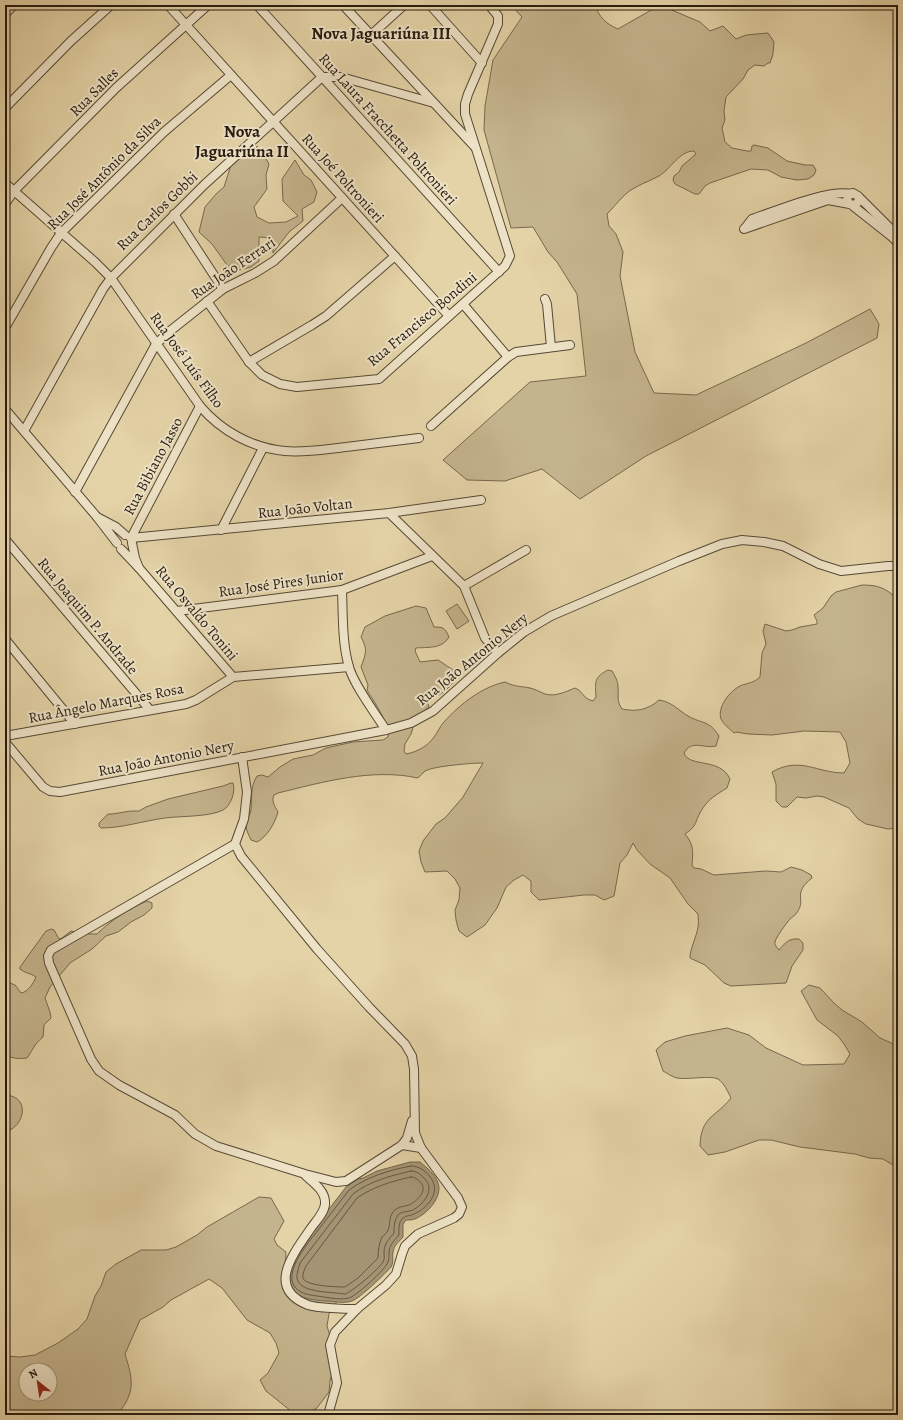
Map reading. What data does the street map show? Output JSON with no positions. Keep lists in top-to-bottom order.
{
  "streets": {
    "street": [
      "Rua Salles",
      "Rua Laura Fracchetta Poltronieri",
      "Rua José Antônio da Silva",
      "Rua Joé Poltronieri",
      "Rua Carlos Gobbi",
      "Rua João Ferrari",
      "Rua Francisco Bondini",
      "Rua José Luís Filho",
      "Rua Bibiano Jasso",
      "Rua João Voltan",
      "Rua José Pires Junior",
      "Rua Osvaldo Tonini",
      "Rua Joaquim P. Andrade",
      "Rua João Antonio Nery",
      "Rua Ângelo Marques Rosa"
    ]
  },
  "crossings": [
    ["Rua Salles", "Rua Joé Poltronieri"],
    ["Rua Salles", "Rua José Luís Filho"],
    ["Rua Laura Fracchetta Poltronieri", "Rua Carlos Gobbi"],
    ["Rua Laura Fracchetta Poltronieri", "Rua Francisco Bondini"],
    ["Rua José Antônio da Silva", "Rua Joé Poltronieri"],
    ["Rua José Antônio da Silva", "Rua José Luís Filho"],
    ["Rua Joé Poltronieri", "Rua Carlos Gobbi"],
    ["Rua Joé Poltronieri", "Rua João Ferrari"],
    ["Rua Joé Poltronieri", "Rua Francisco Bondini"],
    ["Rua Carlos Gobbi", "Rua José Luís Filho"],
    ["Rua Carlos Gobbi", "Rua Osvaldo Tonini"],
    ["Rua João Ferrari", "Rua Francisco Bondini"],
    ["Rua João Ferrari", "Rua José Luís Filho"],
    ["Rua João Ferrari", "Rua Osvaldo Tonini"],
    ["Rua José Luís Filho", "Rua Bibiano Jasso"],
    ["Rua Bibiano Jasso", "Rua João Voltan"],
    ["Rua Bibiano Jasso", "Rua Osvaldo Tonini"],
    ["Rua João Voltan", "Rua Osvaldo Tonini"],
    ["Rua José Pires Junior", "Rua Osvaldo Tonini"],
    ["Rua Osvaldo Tonini", "Rua Ângelo Marques Rosa"],
    ["Rua Joaquim P. Andrade", "Rua Ângelo Marques Rosa"]
  ],
  "districts": ["Nova Jaguariúna III", "Nova Jaguariúna II"],
  "north": "top left"
}
